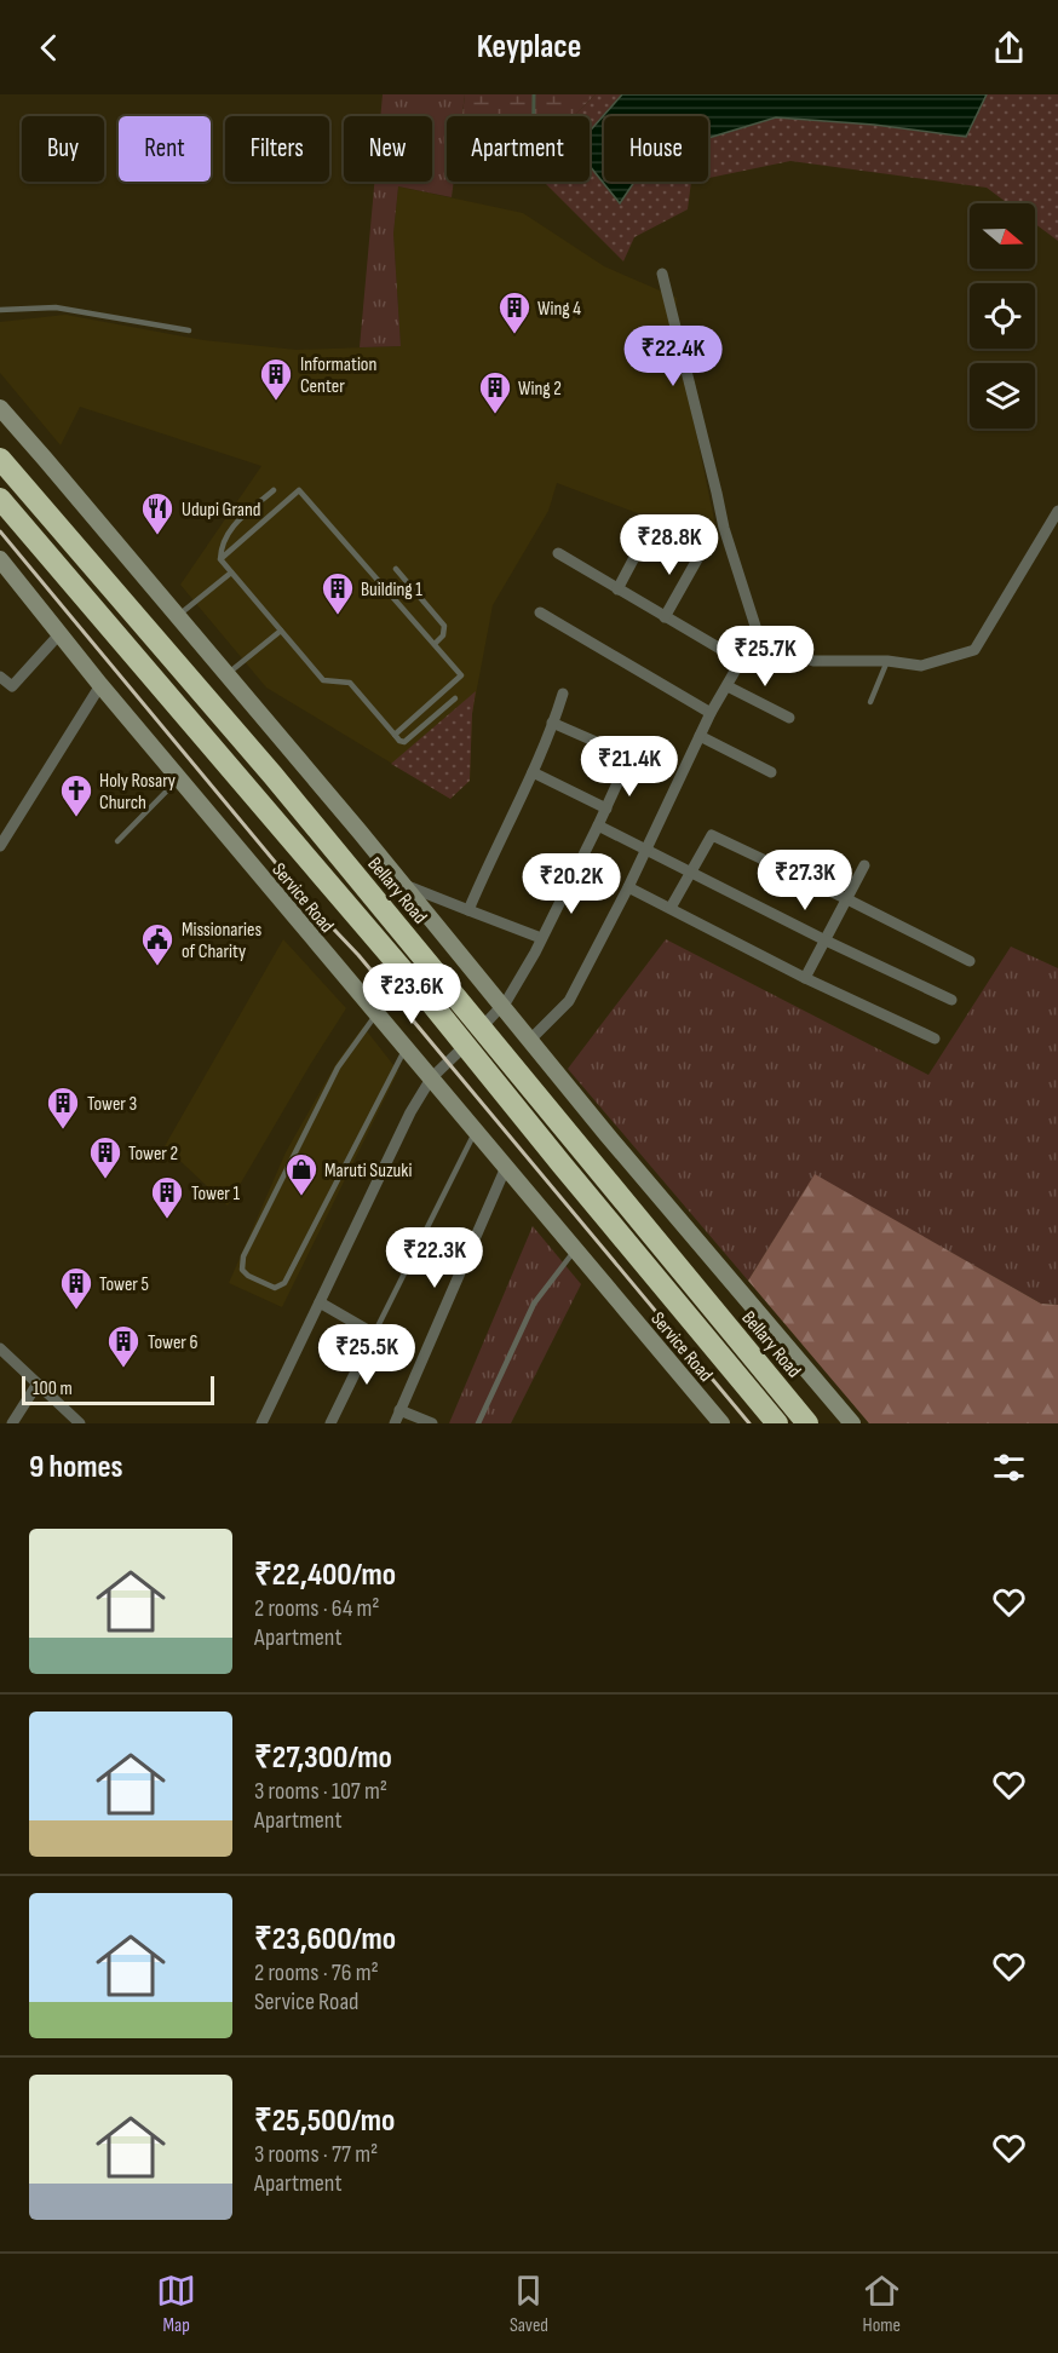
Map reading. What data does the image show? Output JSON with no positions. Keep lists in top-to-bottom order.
{
  "streets": {
    "highway": ["Bellary Road"],
    "main road": ["Service Road"]
  },
  "places": {
    "building": [
      "Wing 4",
      "Information Center",
      "Wing 2",
      "Building 1",
      "Tower 3",
      "Tower 2",
      "Tower 1",
      "Tower 5",
      "Tower 6"
    ],
    "restaurant": ["Udupi Grand"],
    "church": ["Holy Rosary Church"],
    "public building": ["Missionaries of Charity"],
    "shop": ["Maruti Suzuki"]
  },
  "scale_bar": "100 m",
  "north": "right",
  "page": {
    "header": "Keyplace",
    "chip": [
      "Buy",
      "Rent",
      "Filters",
      "New",
      "Apartment",
      "House"
    ],
    "price": [
      "₹22.4K",
      "₹28.8K",
      "₹25.7K",
      "₹21.4K",
      "₹27.3K",
      "₹20.2K",
      "₹23.6K",
      "₹22.3K",
      "₹25.5K"
    ],
    "scale": "100 m",
    "heading": "9 homes",
    "list": [
      {
        "name": "₹22,400/mo",
        "note": "2 rooms · 64 m² · Apartment"
      },
      {
        "name": "₹27,300/mo",
        "note": "3 rooms · 107 m² · Apartment"
      },
      {
        "name": "₹23,600/mo",
        "note": "2 rooms · 76 m² · Service Road"
      },
      {
        "name": "₹25,500/mo",
        "note": "3 rooms · 77 m² · Apartment"
      }
    ],
    "tabs": ["Map", "Saved", "Home"]
  }
}
